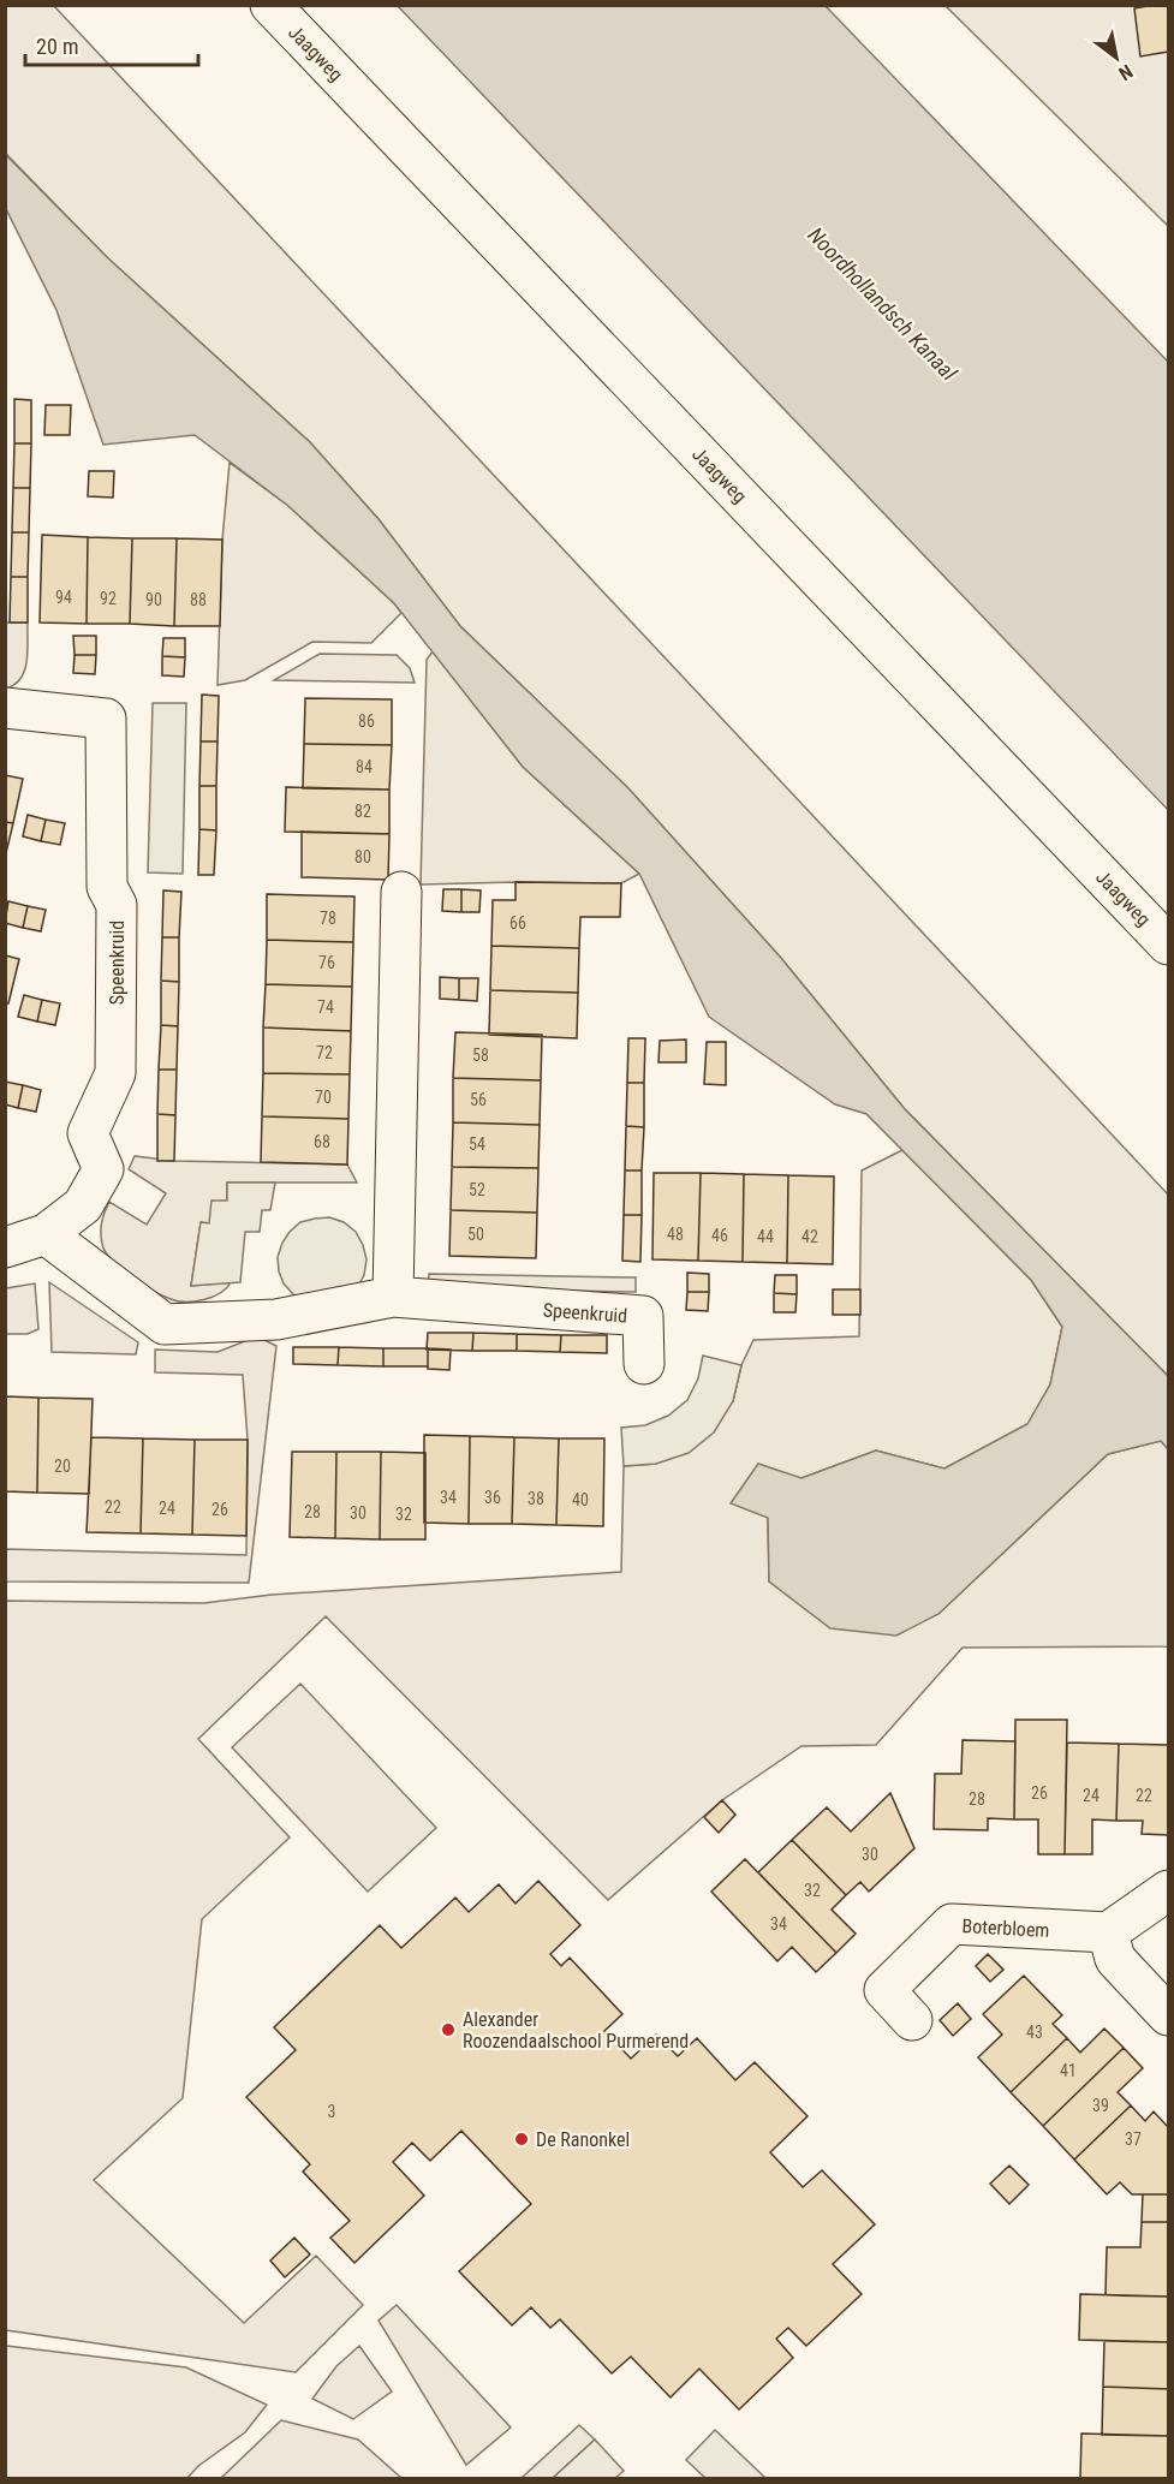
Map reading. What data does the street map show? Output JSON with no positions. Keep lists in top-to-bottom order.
{
  "streets": {
    "street": ["Jaagweg", "Speenkruid", "Boterbloem"]
  },
  "water": ["Noordhollandsch Kanaal"],
  "places": ["Alexander Roozendaalschool Purmerend", "De Ranonkel"],
  "house_numbers": [
    "94",
    "92",
    "90",
    "88",
    "86",
    "84",
    "82",
    "80",
    "78",
    "66",
    "76",
    "74",
    "72",
    "58",
    "70",
    "56",
    "68",
    "54",
    "52",
    "50",
    "48",
    "46",
    "44",
    "42",
    "20",
    "34",
    "36",
    "38",
    "40",
    "22",
    "24",
    "26",
    "28",
    "30",
    "32",
    "26",
    "24",
    "22",
    "28",
    "30",
    "32",
    "34",
    "43",
    "41",
    "39",
    "3",
    "37"
  ],
  "scale_bar": "20 m",
  "north": "bottom right"
}
